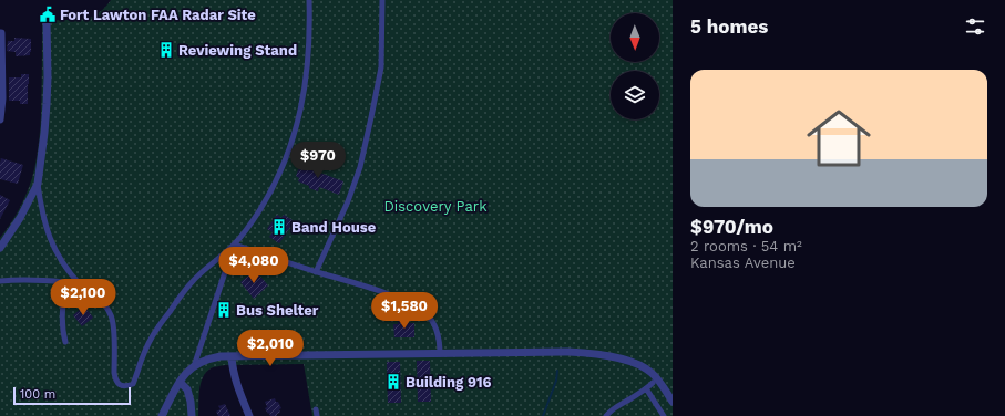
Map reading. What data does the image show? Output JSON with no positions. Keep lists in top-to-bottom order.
{
  "parks": ["Discovery Park"],
  "places": {
    "public building": ["Fort Lawton FAA Radar Site"],
    "building": [
      "Reviewing Stand",
      "Band House",
      "Bus Shelter",
      "Building 916"
    ]
  },
  "scale_bar": "100 m",
  "north": "bottom",
  "page": {
    "heading": "5 homes",
    "list": [
      {
        "name": "$970/mo",
        "note": "2 rooms · 54 m² · Kansas Avenue"
      }
    ],
    "price": [
      "$970",
      "$4,080",
      "$2,100",
      "$1,580",
      "$2,010"
    ],
    "scale": "100 m"
  }
}
